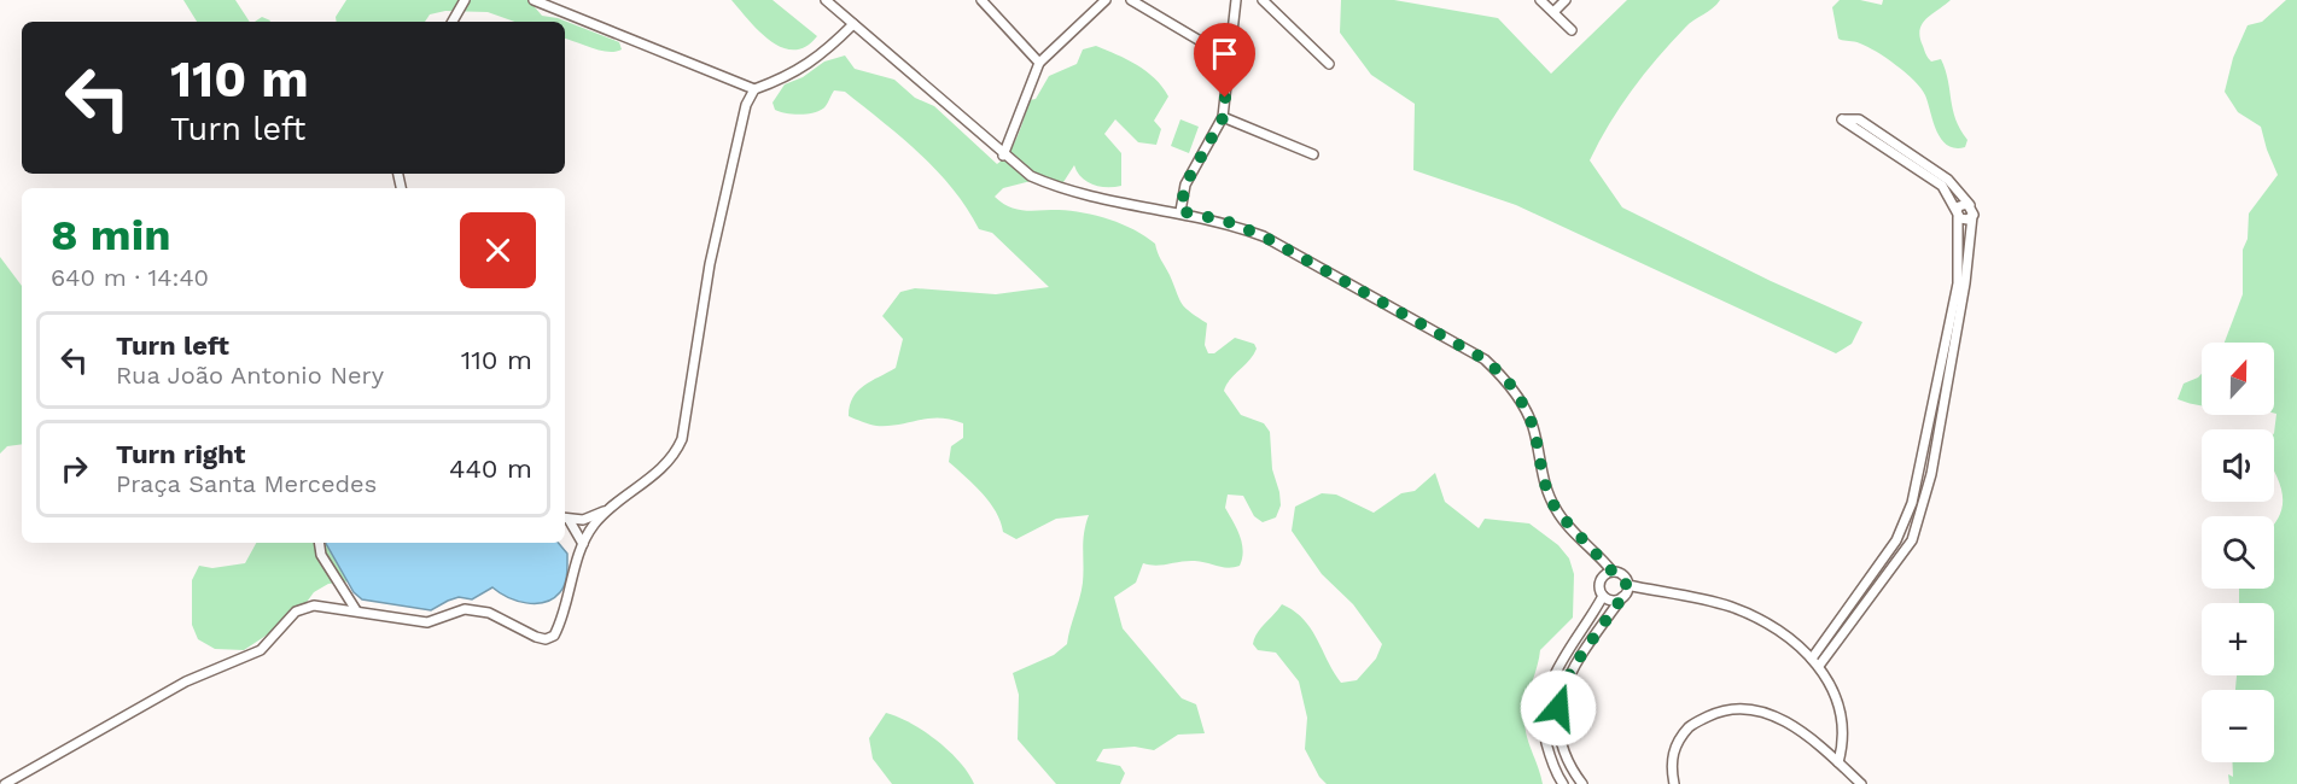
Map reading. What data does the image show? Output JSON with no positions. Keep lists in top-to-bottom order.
{
  "north": "top",
  "page": {
    "turn": ["110 m", "Turn left"],
    "heading": ["8 min", "640 m · 14:40"],
    "list": [
      {
        "name": "Turn left",
        "note": "Rua João Antonio Nery",
        "value": "110 m"
      },
      {
        "name": "Turn right",
        "note": "Praça Santa Mercedes",
        "value": "440 m"
      }
    ],
    "map_buttons": ["+", "−"]
  }
}
